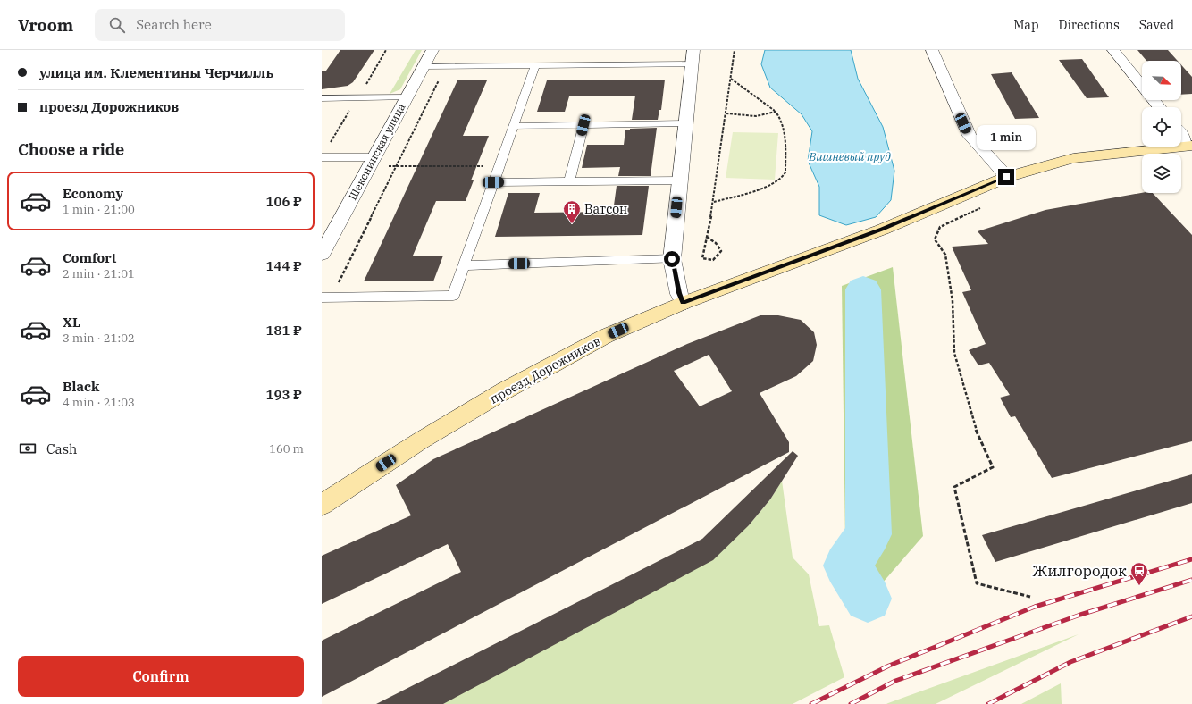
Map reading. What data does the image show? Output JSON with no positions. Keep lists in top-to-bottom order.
{
  "streets": {
    "main road": ["проезд Дорожников"],
    "street": ["Шекснинская улица"]
  },
  "water": ["Вишневый пруд"],
  "places": {
    "building": ["Ватсон"],
    "station": ["Жилгородок"]
  },
  "north": "bottom right",
  "page": {
    "header": "Vroom",
    "search": "Search here",
    "nav": ["Map", "Directions", "Saved"],
    "banner": ["улица им. Клементины Черчилль", "проезд Дорожников"],
    "bubble": "1 min",
    "heading": "Choose a ride",
    "list": [
      {
        "name": "Economy",
        "note": "1 min · 21:00",
        "value": "106 ₽"
      },
      {
        "name": "Comfort",
        "note": "2 min · 21:01",
        "value": "144 ₽"
      },
      {
        "name": "XL",
        "note": "3 min · 21:02",
        "value": "181 ₽"
      },
      {
        "name": "Black",
        "note": "4 min · 21:03",
        "value": "193 ₽"
      }
    ],
    "pay": ["Cash", "160 m"],
    "buttons": "Confirm"
  }
}
